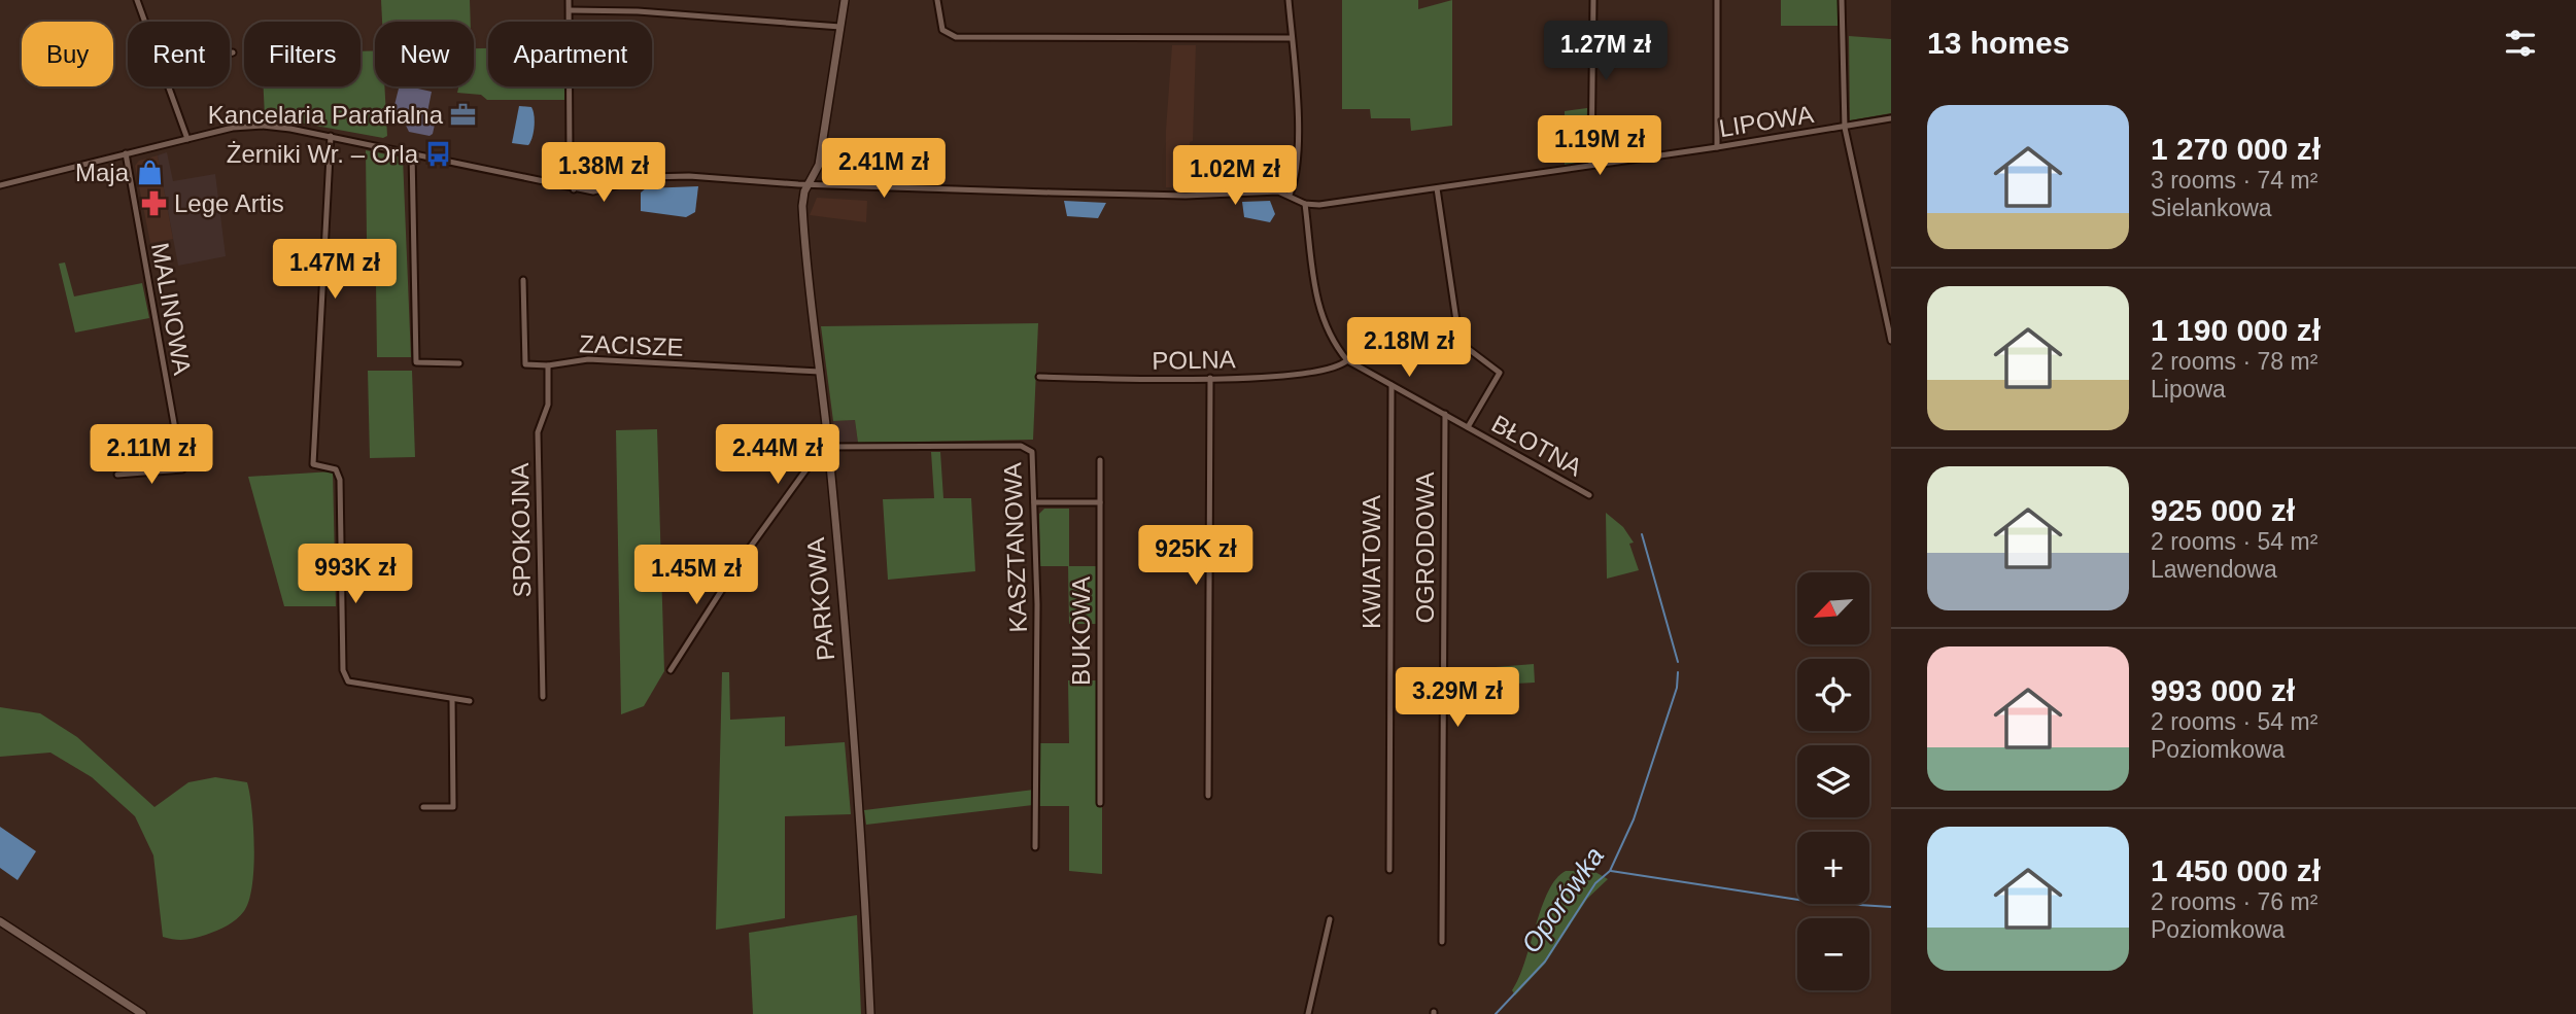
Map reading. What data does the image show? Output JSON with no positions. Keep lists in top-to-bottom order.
{
  "streets": {
    "street": [
      "LIPOWA",
      "MALINOWA",
      "ZACISZE",
      "POLNA",
      "BŁOTNA",
      "SPOKOJNA",
      "KASZTANOWA",
      "OGRODOWA",
      "KWIATOWA",
      "PARKOWA",
      "BUKOWA"
    ]
  },
  "crossings": [
    ["LIPOWA", "BŁOTNA"],
    ["ZACISZE", "SPOKOJNA"],
    ["ZACISZE", "PARKOWA"],
    ["POLNA", "BŁOTNA"],
    ["BŁOTNA", "OGRODOWA"],
    ["BŁOTNA", "KWIATOWA"],
    ["KASZTANOWA", "PARKOWA"]
  ],
  "water": ["Oporówka"],
  "places": {
    "office": ["Kancelaria Parafialna"],
    "bus stop": ["Żerniki Wr. – Orla"],
    "shop": ["Maja"],
    "pharmacy": ["Lege Artis"]
  },
  "north": "bottom left",
  "page": {
    "heading": "13 homes",
    "price": [
      "1.27M zł",
      "1.19M zł",
      "2.41M zł",
      "1.38M zł",
      "1.02M zł",
      "1.47M zł",
      "2.18M zł",
      "2.11M zł",
      "2.44M zł",
      "925K zł",
      "993K zł",
      "1.45M zł",
      "3.29M zł"
    ],
    "chip": [
      "Buy",
      "Rent",
      "Filters",
      "New",
      "Apartment"
    ],
    "list": [
      {
        "name": "1 270 000 zł",
        "note": "3 rooms · 74 m² · Sielankowa"
      },
      {
        "name": "1 190 000 zł",
        "note": "2 rooms · 78 m² · Lipowa"
      },
      {
        "name": "925 000 zł",
        "note": "2 rooms · 54 m² · Lawendowa"
      },
      {
        "name": "993 000 zł",
        "note": "2 rooms · 54 m² · Poziomkowa"
      },
      {
        "name": "1 450 000 zł",
        "note": "2 rooms · 76 m² · Poziomkowa"
      }
    ],
    "map_buttons": ["+", "−"]
  }
}
